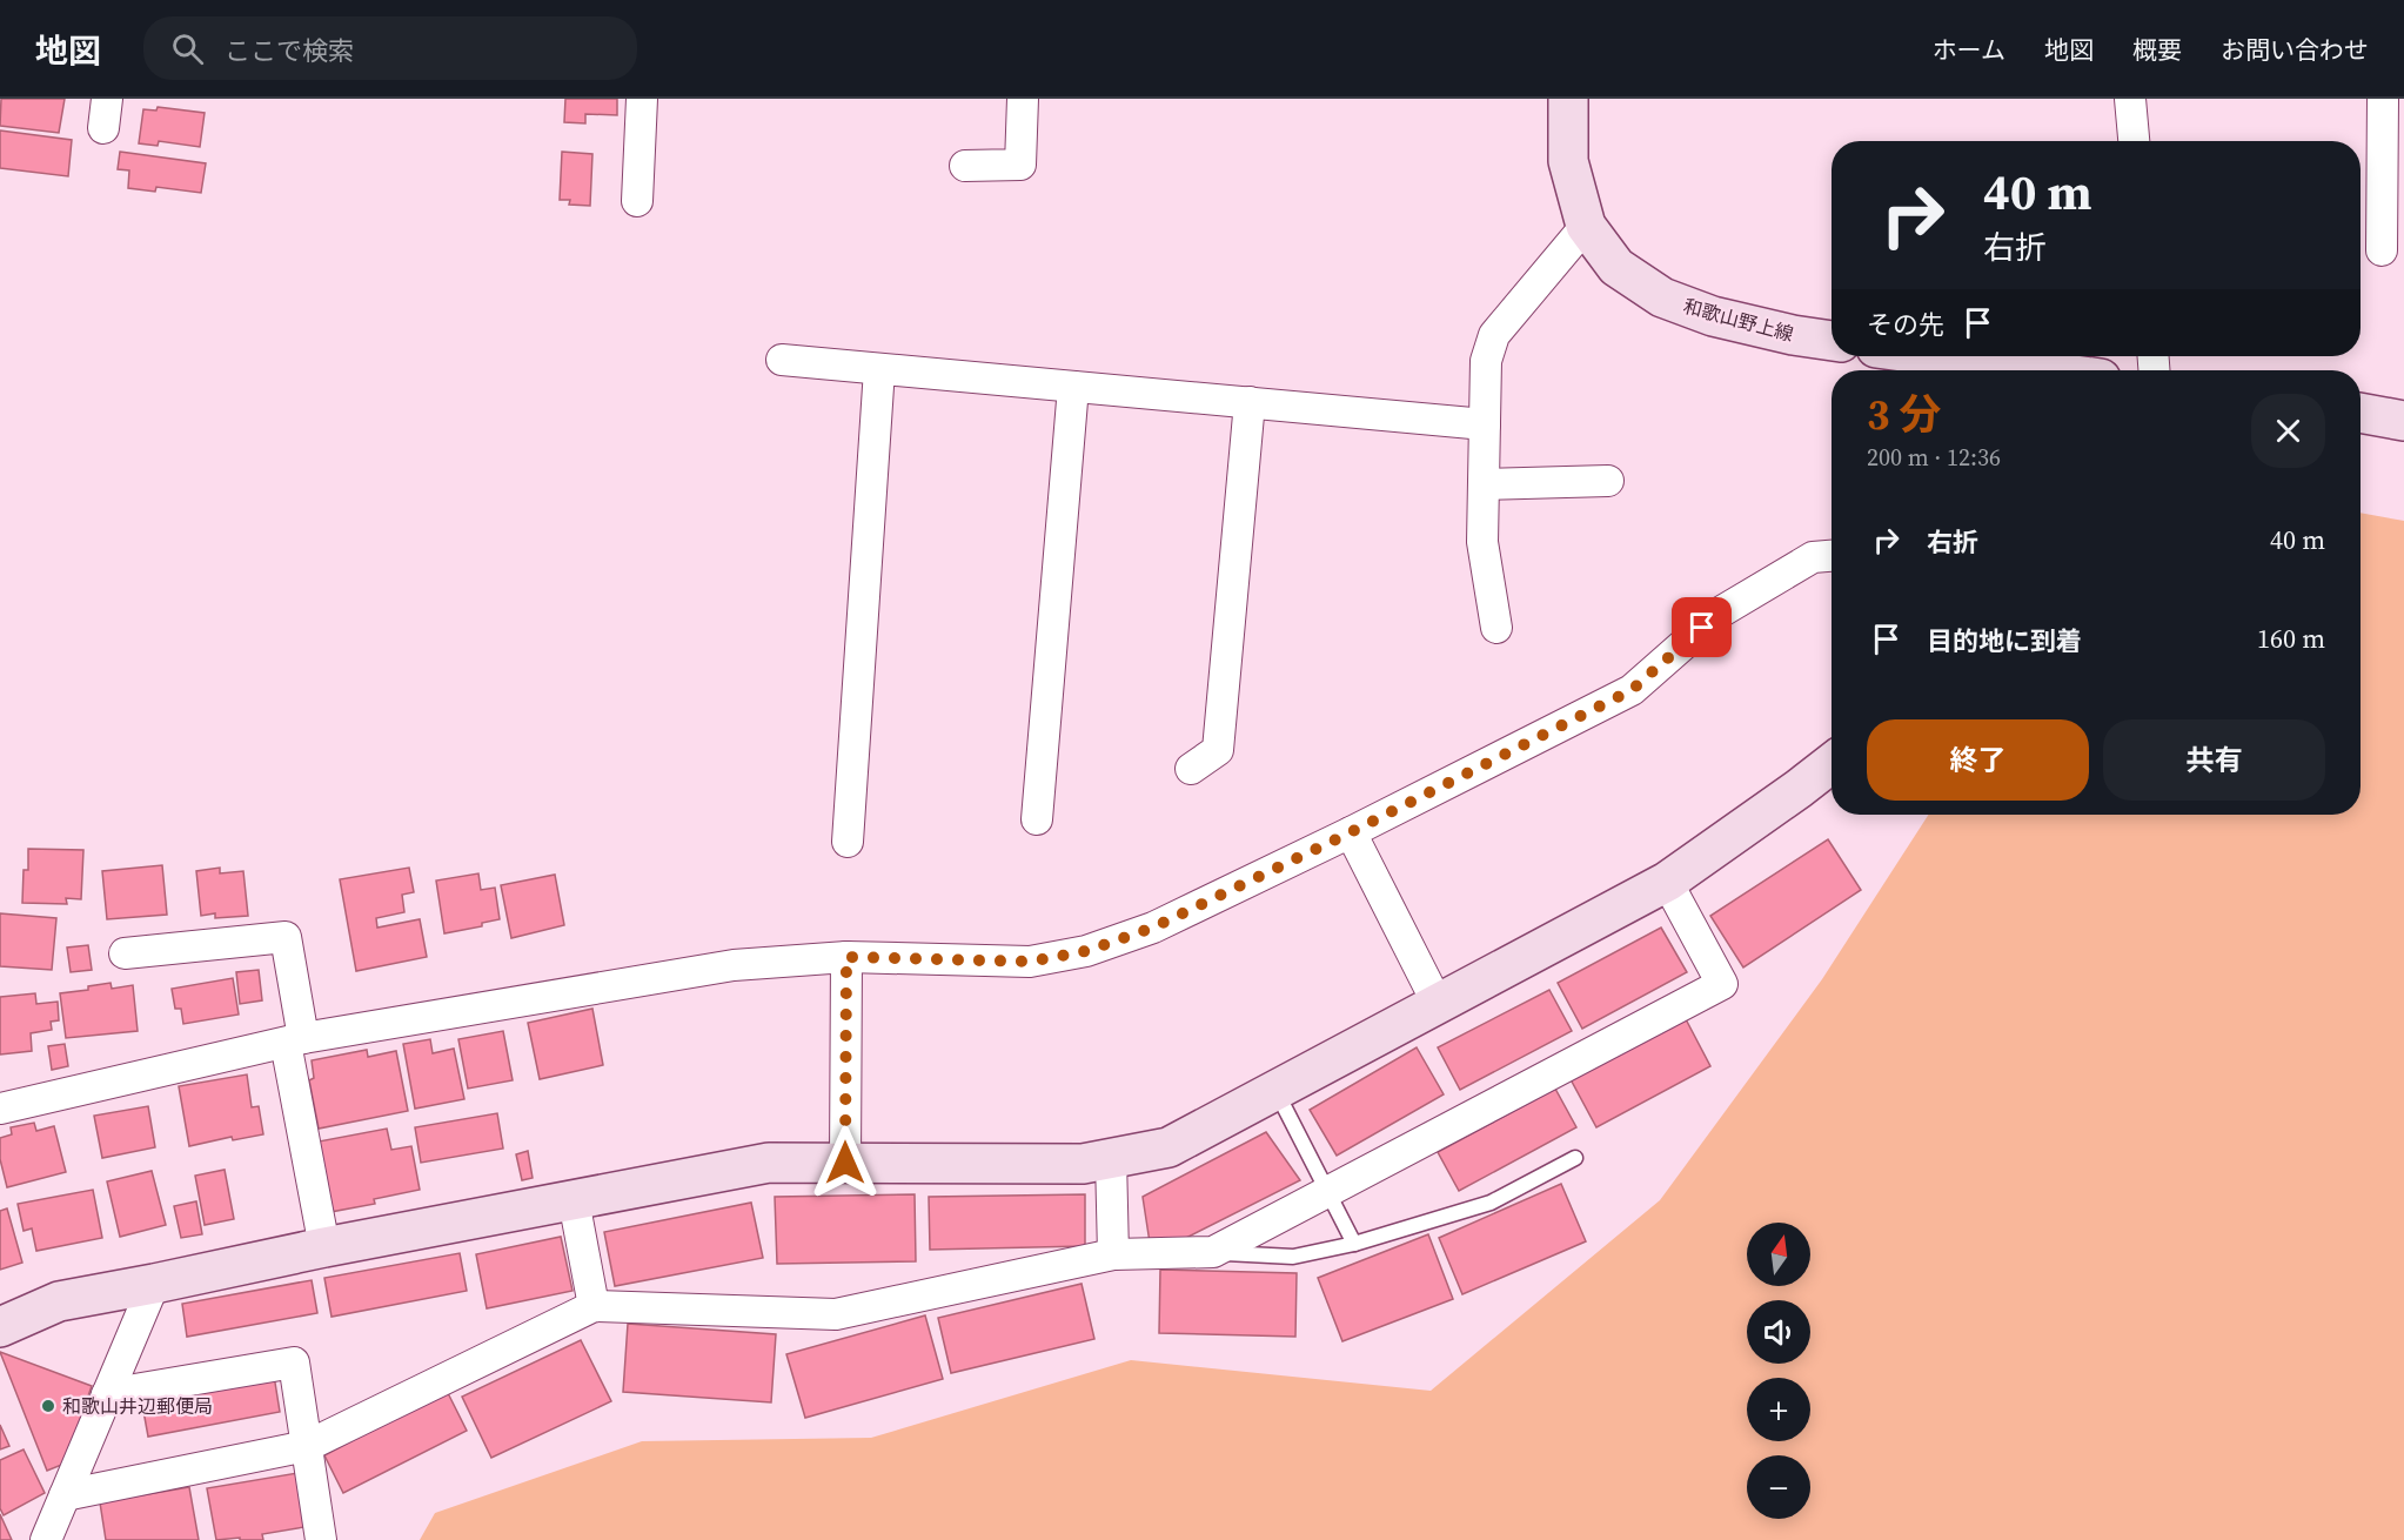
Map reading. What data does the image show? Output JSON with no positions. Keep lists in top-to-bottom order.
{
  "streets": {
    "street": ["和歌山野上線"]
  },
  "places": ["和歌山井辺郵便局"],
  "north": "top",
  "page": {
    "header": "地図",
    "search": "ここで検索",
    "nav": [
      "ホーム",
      "地図",
      "概要",
      "お問い合わせ"
    ],
    "turn": ["40 m", "右折"],
    "then": "その先",
    "heading": ["3 分", "200 m · 12:36"],
    "list": [
      {
        "name": "右折",
        "value": "40 m"
      },
      {
        "name": "目的地に到着",
        "value": "160 m"
      }
    ],
    "buttons": ["終了", "共有"],
    "map_buttons": ["+", "−"]
  }
}
